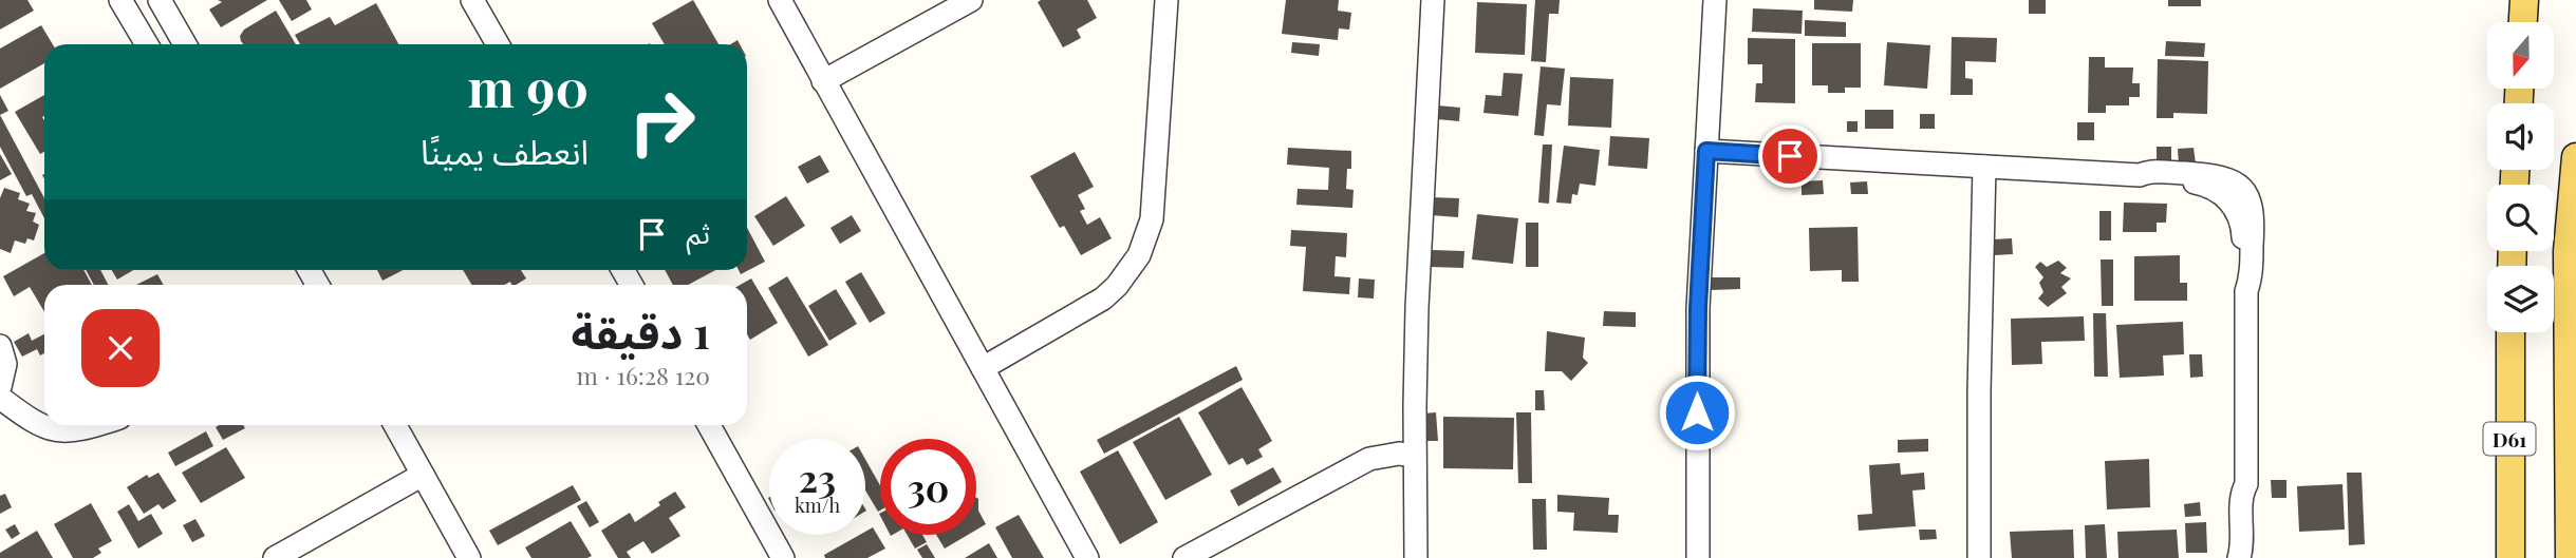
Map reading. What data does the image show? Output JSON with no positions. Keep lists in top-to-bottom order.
{
  "streets": {
    "main road": ["D61"]
  },
  "north": "bottom",
  "page": {
    "turn": ["90 m", "انعطف يمينًا"],
    "then": "ثم",
    "heading": ["1 دقيقة", "120 m · 16:28"],
    "speed": "23 km/h",
    "limit": "30"
  }
}
